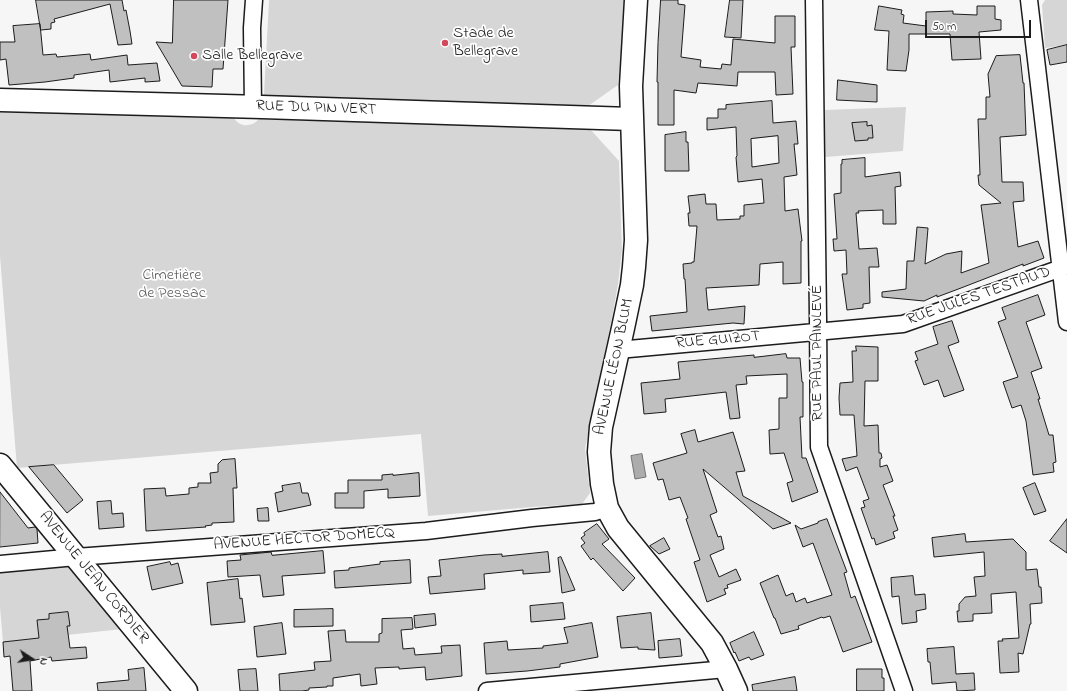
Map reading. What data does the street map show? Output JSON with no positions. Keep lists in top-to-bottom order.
{
  "streets": {
    "street": [
      "RUE DU PIN VERT",
      "RUE JULES TESTAUD",
      "RUE GUIZOT",
      "RUE PAUL PAINLEVÉ",
      "AVENUE LÉON BLUM",
      "AVENUE HECTOR DOMECQ",
      "AVENUE JEAN CORDIER"
    ]
  },
  "crossings": [
    ["RUE DU PIN VERT", "AVENUE LÉON BLUM"],
    ["RUE JULES TESTAUD", "RUE GUIZOT"],
    ["RUE JULES TESTAUD", "RUE PAUL PAINLEVÉ"],
    ["RUE GUIZOT", "RUE PAUL PAINLEVÉ"],
    ["RUE GUIZOT", "AVENUE LÉON BLUM"],
    ["AVENUE LÉON BLUM", "AVENUE HECTOR DOMECQ"],
    ["AVENUE HECTOR DOMECQ", "AVENUE JEAN CORDIER"]
  ],
  "parks": ["Cimetière de Pessac"],
  "places": ["Stade de Bellegrave", "Salle Bellegrave"],
  "scale_bar": "50 m",
  "north": "right"
}
